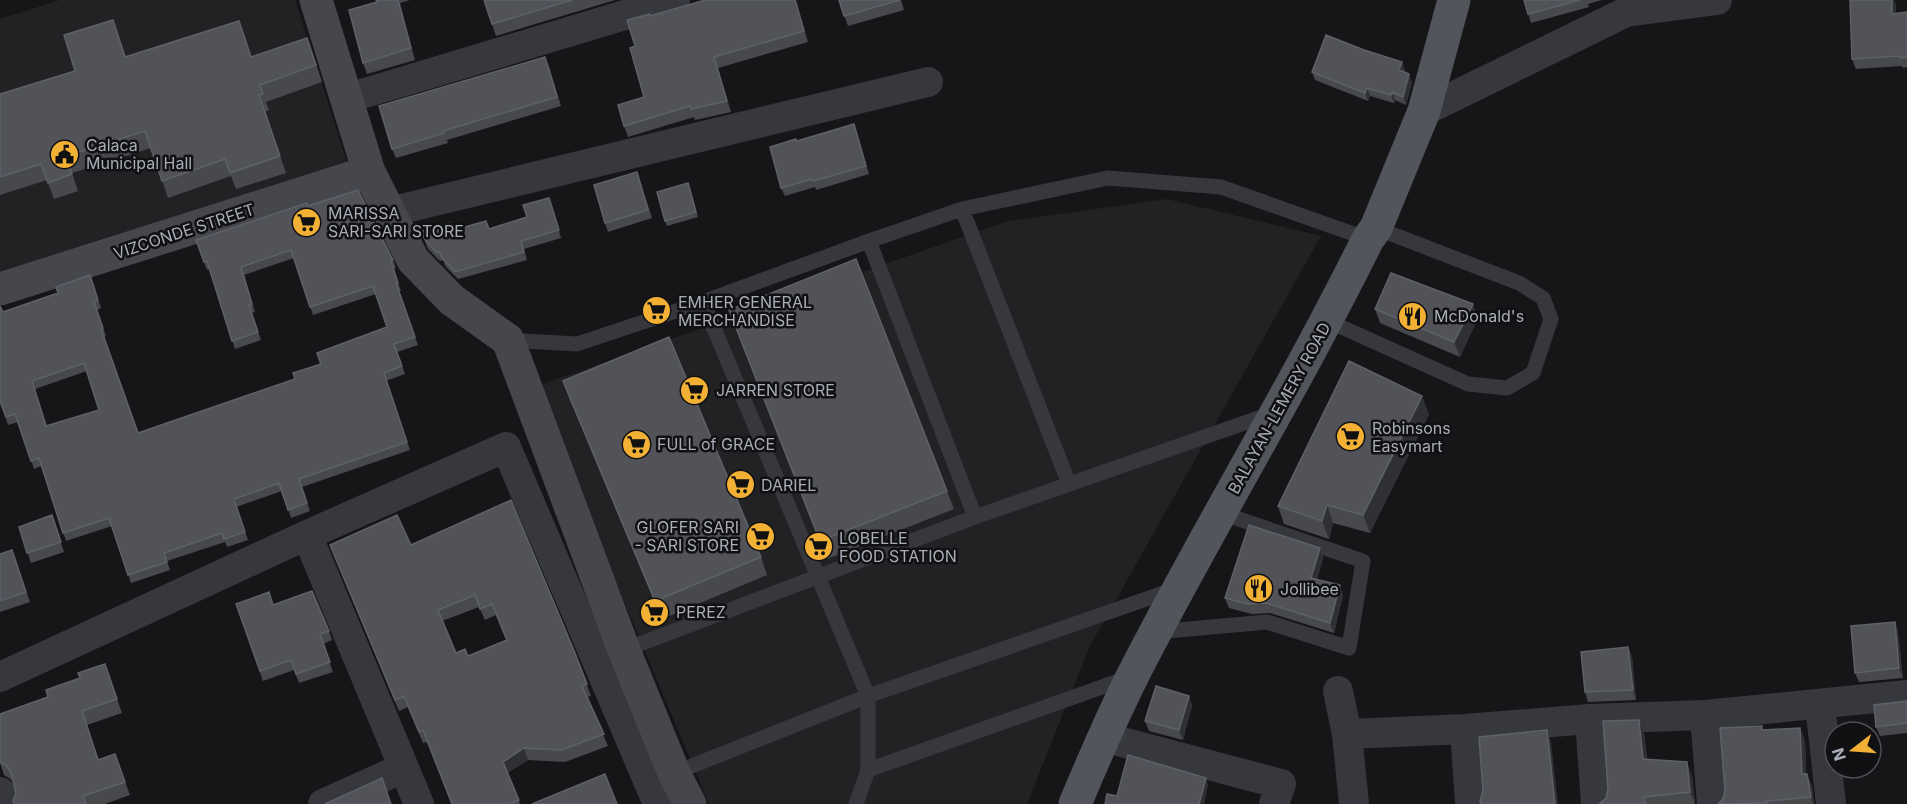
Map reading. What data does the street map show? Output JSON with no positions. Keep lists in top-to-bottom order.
{
  "streets": {
    "main road": ["BALAYAN-LEMERY ROAD"],
    "street": ["VIZCONDE STREET"]
  },
  "places": {
    "public building": ["Calaca Municipal Hall"],
    "supermarket": [
      "MARISSA SARI-SARI STORE",
      "EMHER GENERAL MERCHANDISE",
      "JARREN STORE",
      "Robinsons Easymart",
      "FULL of GRACE",
      "DARIEL",
      "GLOFER SARI - SARI STORE",
      "LOBELLE FOOD STATION",
      "PEREZ"
    ],
    "restaurant": ["McDonald's", "Jollibee"]
  },
  "north": "left"
}
